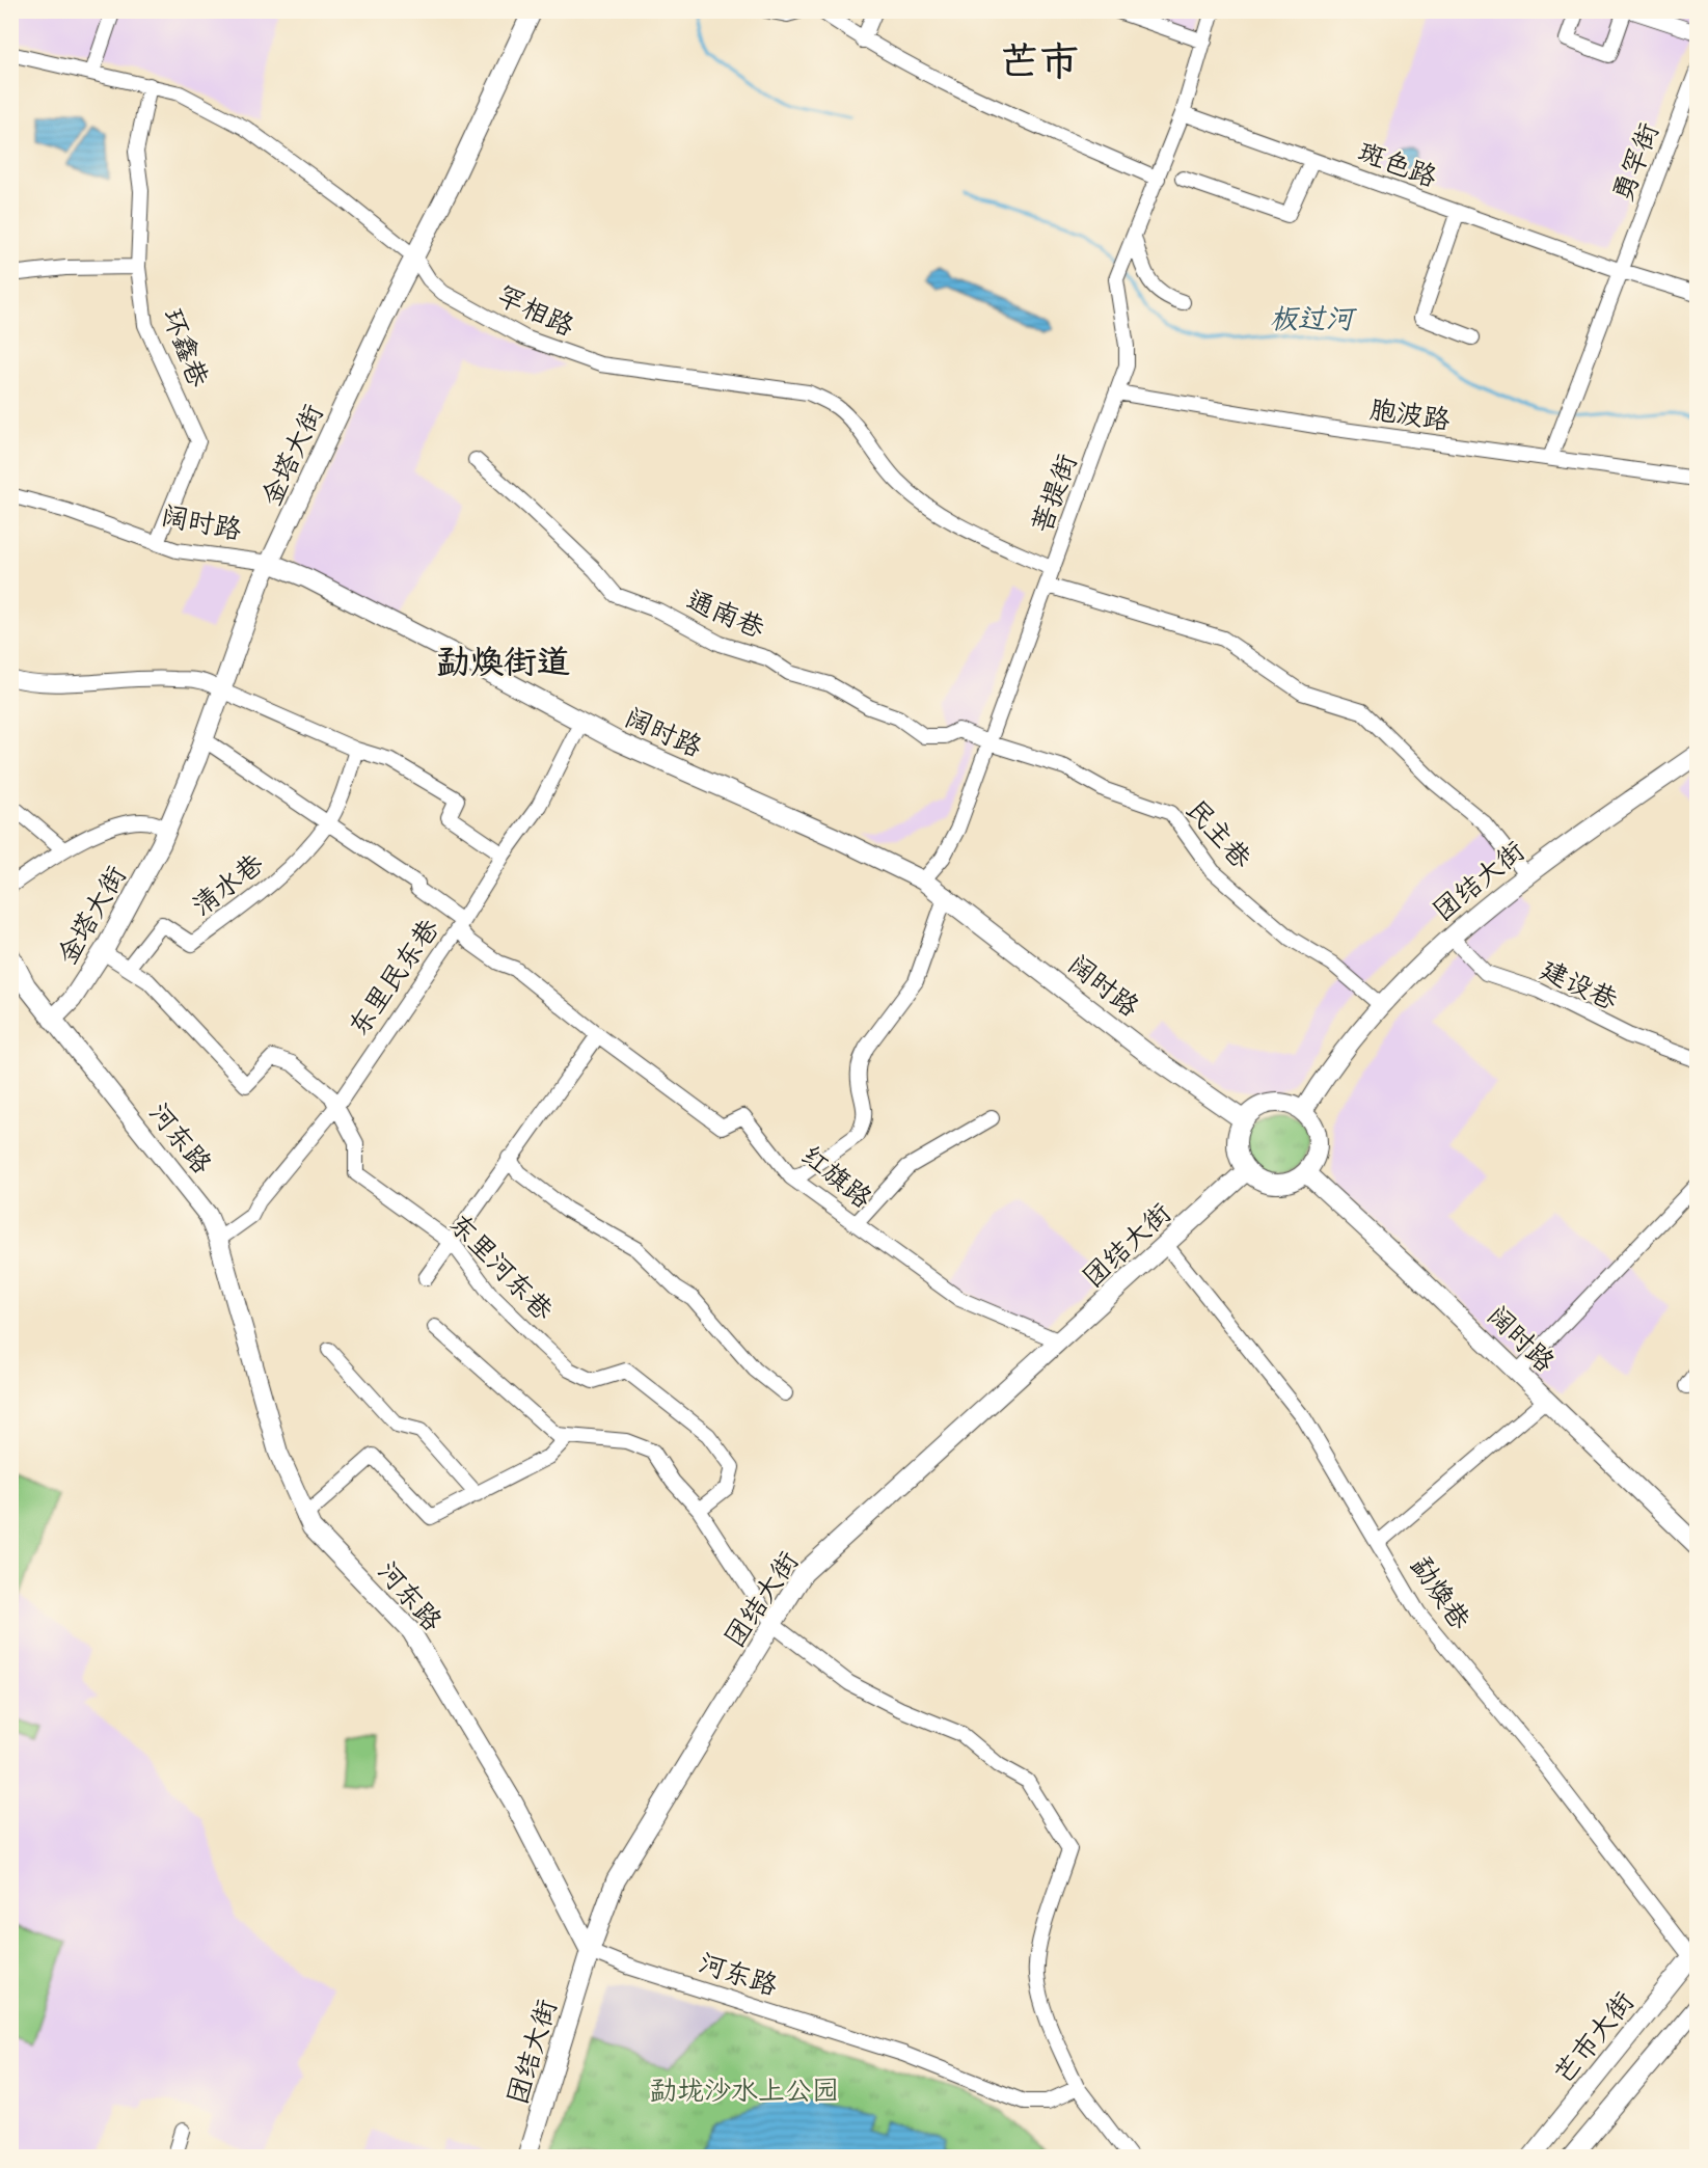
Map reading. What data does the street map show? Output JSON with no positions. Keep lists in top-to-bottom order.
{
  "streets": {
    "main road": [
      "金塔大街",
      "阔时路",
      "团结大街",
      "河东路",
      "芒市大街"
    ],
    "street": [
      "勇罕街",
      "斑色路",
      "罕相路",
      "环鑫巷",
      "胞波路",
      "菩提街",
      "通南巷",
      "民主巷",
      "清水巷",
      "东里民东巷",
      "建设巷",
      "红旗路",
      "东里河东巷",
      "勐焕巷"
    ]
  },
  "crossings": [
    ["勇罕街", "斑色路"],
    ["勇罕街", "胞波路"],
    ["斑色路", "菩提街"],
    ["罕相路", "环鑫巷"],
    ["罕相路", "金塔大街"],
    ["罕相路", "菩提街"],
    ["环鑫巷", "阔时路"],
    ["胞波路", "菩提街"],
    ["金塔大街", "阔时路"],
    ["金塔大街", "河东路"],
    ["金塔大街", "东里河东巷"],
    ["菩提街", "阔时路"],
    ["菩提街", "通南巷"],
    ["菩提街", "民主巷"],
    ["阔时路", "团结大街"],
    ["阔时路", "东里民东巷"],
    ["通南巷", "民主巷"],
    ["民主巷", "团结大街"],
    ["团结大街", "建设巷"],
    ["团结大街", "河东路"],
    ["团结大街", "红旗路"],
    ["团结大街", "勐焕巷"],
    ["清水巷", "东里河东巷"],
    ["东里民东巷", "河东路"],
    ["东里民东巷", "红旗路"],
    ["东里民东巷", "东里河东巷"],
    ["勐焕巷", "芒市大街"]
  ],
  "districts": ["芒市", "勐焕街道"],
  "water": ["板过河"],
  "parks": ["勐垅沙水上公园"]
}
